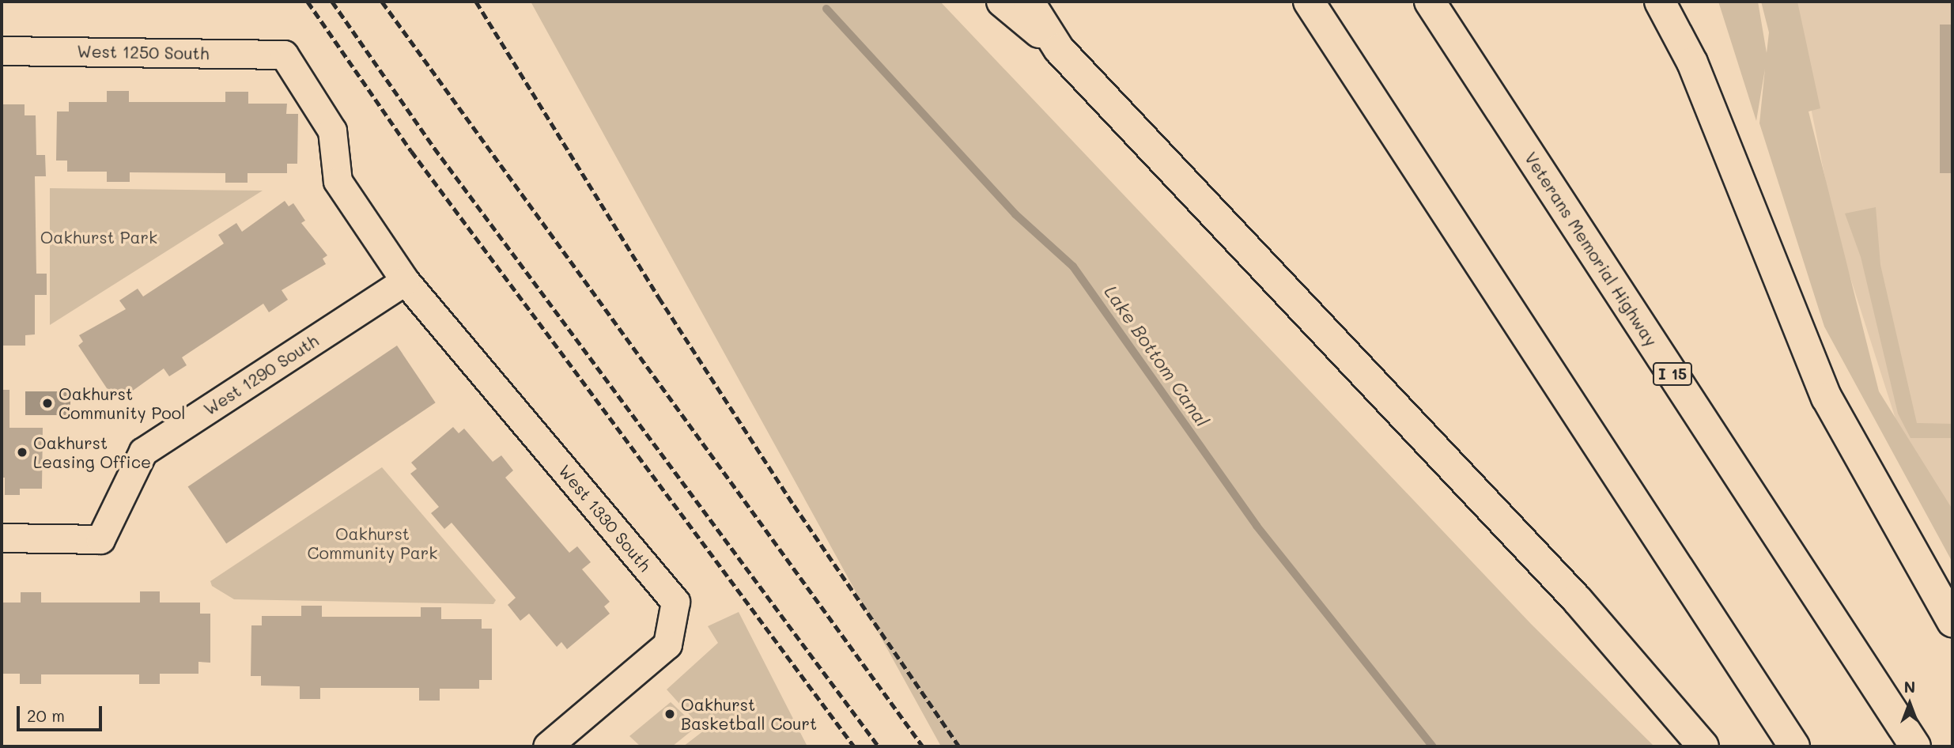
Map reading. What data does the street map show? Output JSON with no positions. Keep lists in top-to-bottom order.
{
  "streets": {
    "highway": ["Veterans Memorial Highway", "I 15"],
    "street": ["West 1250 South", "West 1290 South", "West 1330 South"]
  },
  "crossings": [
    ["West 1250 South", "West 1290 South"],
    ["West 1250 South", "West 1330 South"],
    ["West 1290 South", "West 1330 South"]
  ],
  "water": ["Lake Bottom Canal"],
  "parks": ["Oakhurst Park", "Oakhurst Community Park"],
  "places": ["Oakhurst Community Pool", "Oakhurst Leasing Office", "Oakhurst Basketball Court"],
  "scale_bar": "20 m",
  "north": "top"
}
